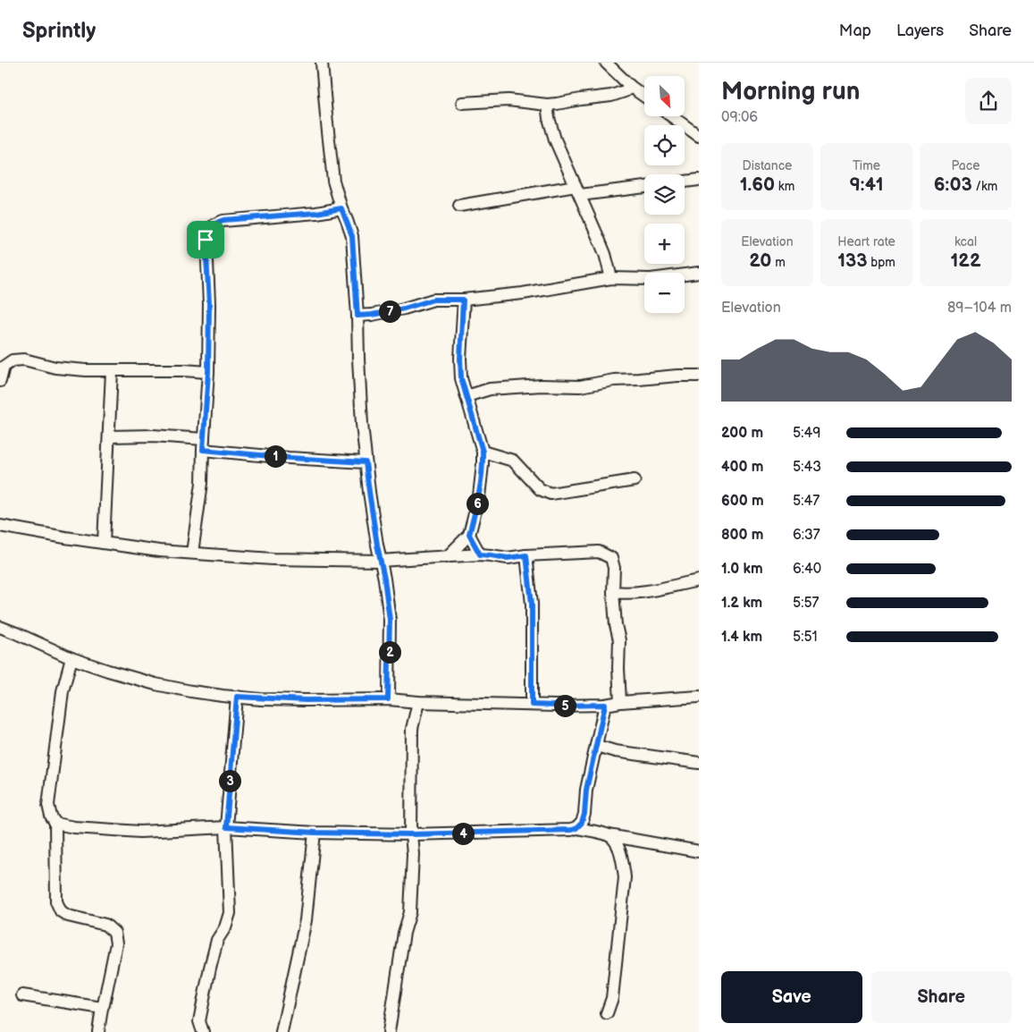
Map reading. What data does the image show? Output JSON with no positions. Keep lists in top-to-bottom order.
{
  "north": "bottom right",
  "page": {
    "header": "Sprintly",
    "nav": ["Map", "Layers", "Share"],
    "heading": ["Morning run", "09:06"],
    "map_buttons": ["+", "−"],
    "stats": [
      ["Distance", "1.60 km"],
      ["Time", "9:41"],
      ["Pace", "6:03 /km"],
      ["Elevation", "20 m"],
      ["Heart rate", "133 bpm"],
      ["kcal", "122"]
    ],
    "chart": ["Elevation", "89–104 m"],
    "pins": [
      "7",
      "1",
      "6",
      "2",
      "5",
      "3",
      "4"
    ],
    "list": [
      {
        "name": "200 m",
        "note": "5:49"
      },
      {
        "name": "400 m",
        "note": "5:43"
      },
      {
        "name": "600 m",
        "note": "5:47"
      },
      {
        "name": "800 m",
        "note": "6:37"
      },
      {
        "name": "1.0 km",
        "note": "6:40"
      },
      {
        "name": "1.2 km",
        "note": "5:57"
      },
      {
        "name": "1.4 km",
        "note": "5:51"
      }
    ],
    "buttons": ["Save", "Share"]
  }
}
